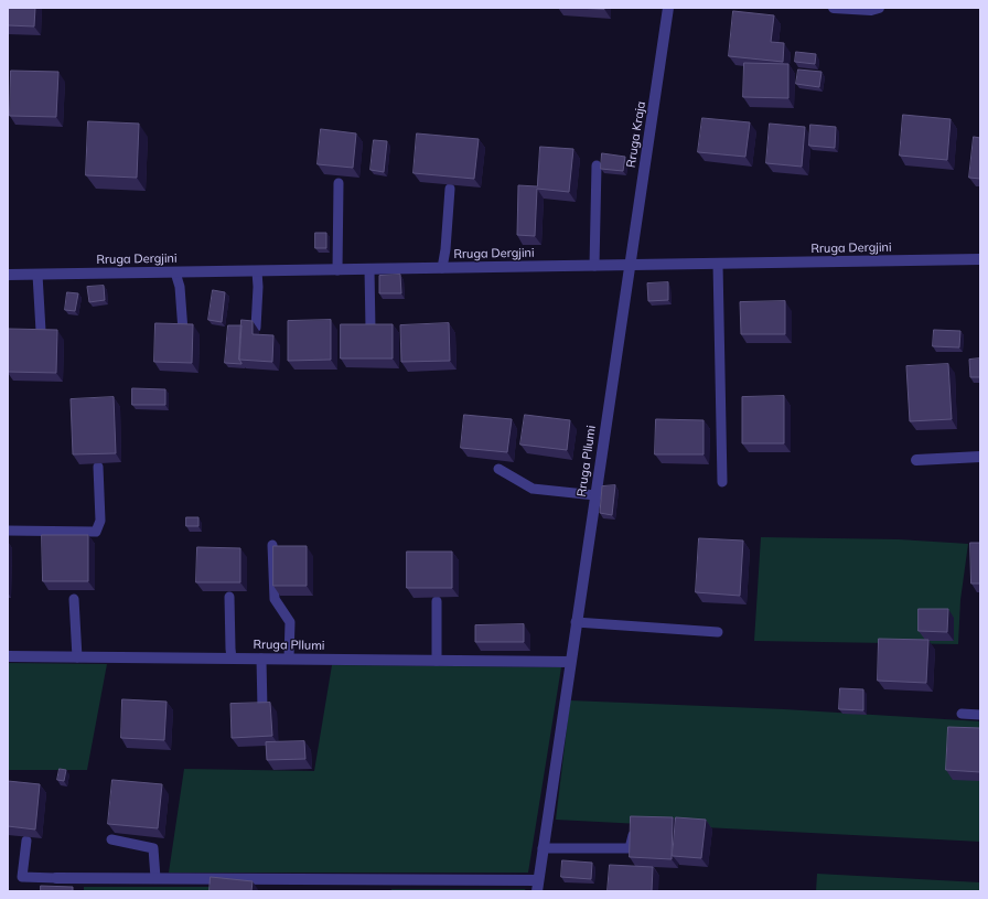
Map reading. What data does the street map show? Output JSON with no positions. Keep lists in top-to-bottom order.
{
  "streets": {
    "street": ["Rruga Kraja", "Rruga Dergjini", "Rruga Pllumi"]
  },
  "crossings": [
    ["Rruga Kraja", "Rruga Dergjini"],
    ["Rruga Kraja", "Rruga Pllumi"],
    ["Rruga Dergjini", "Rruga Pllumi"]
  ]
}
